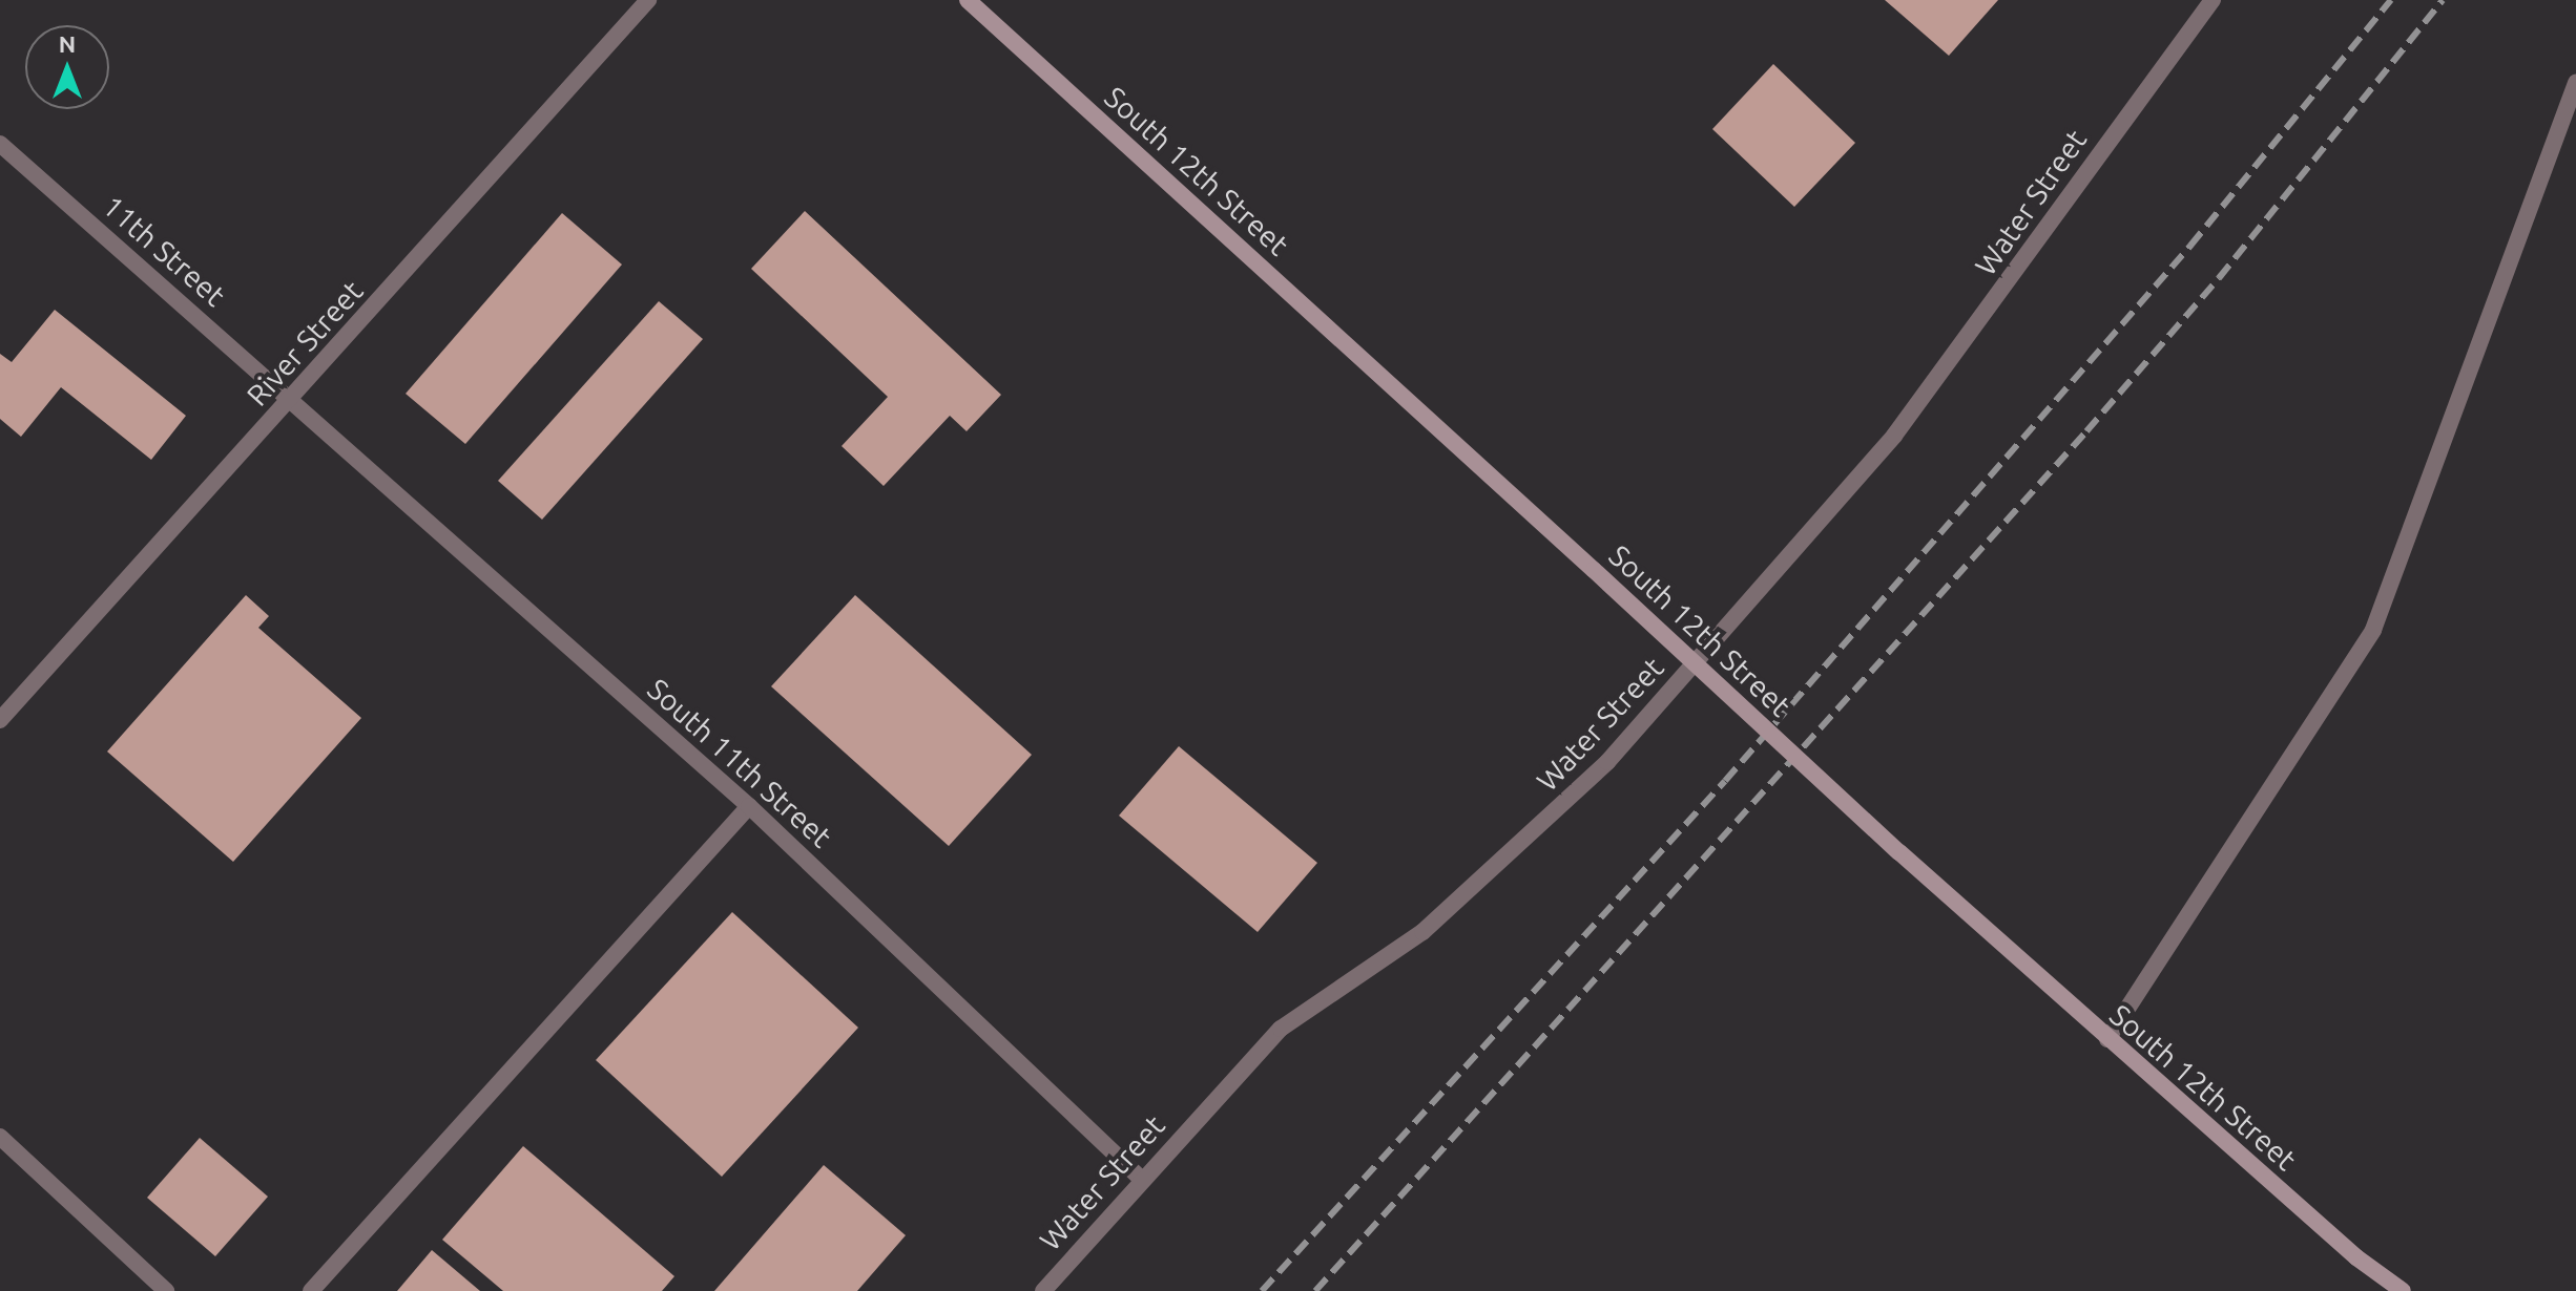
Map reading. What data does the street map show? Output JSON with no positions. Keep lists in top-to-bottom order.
{
  "streets": {
    "main road": ["South 12th Street"],
    "street": [
      "Water Street",
      "11th Street",
      "River Street",
      "South 11th Street"
    ]
  },
  "crossings": [
    ["Water Street", "South 11th Street"],
    ["11th Street", "River Street"],
    ["11th Street", "South 11th Street"],
    ["River Street", "South 11th Street"]
  ],
  "north": "top"
}
